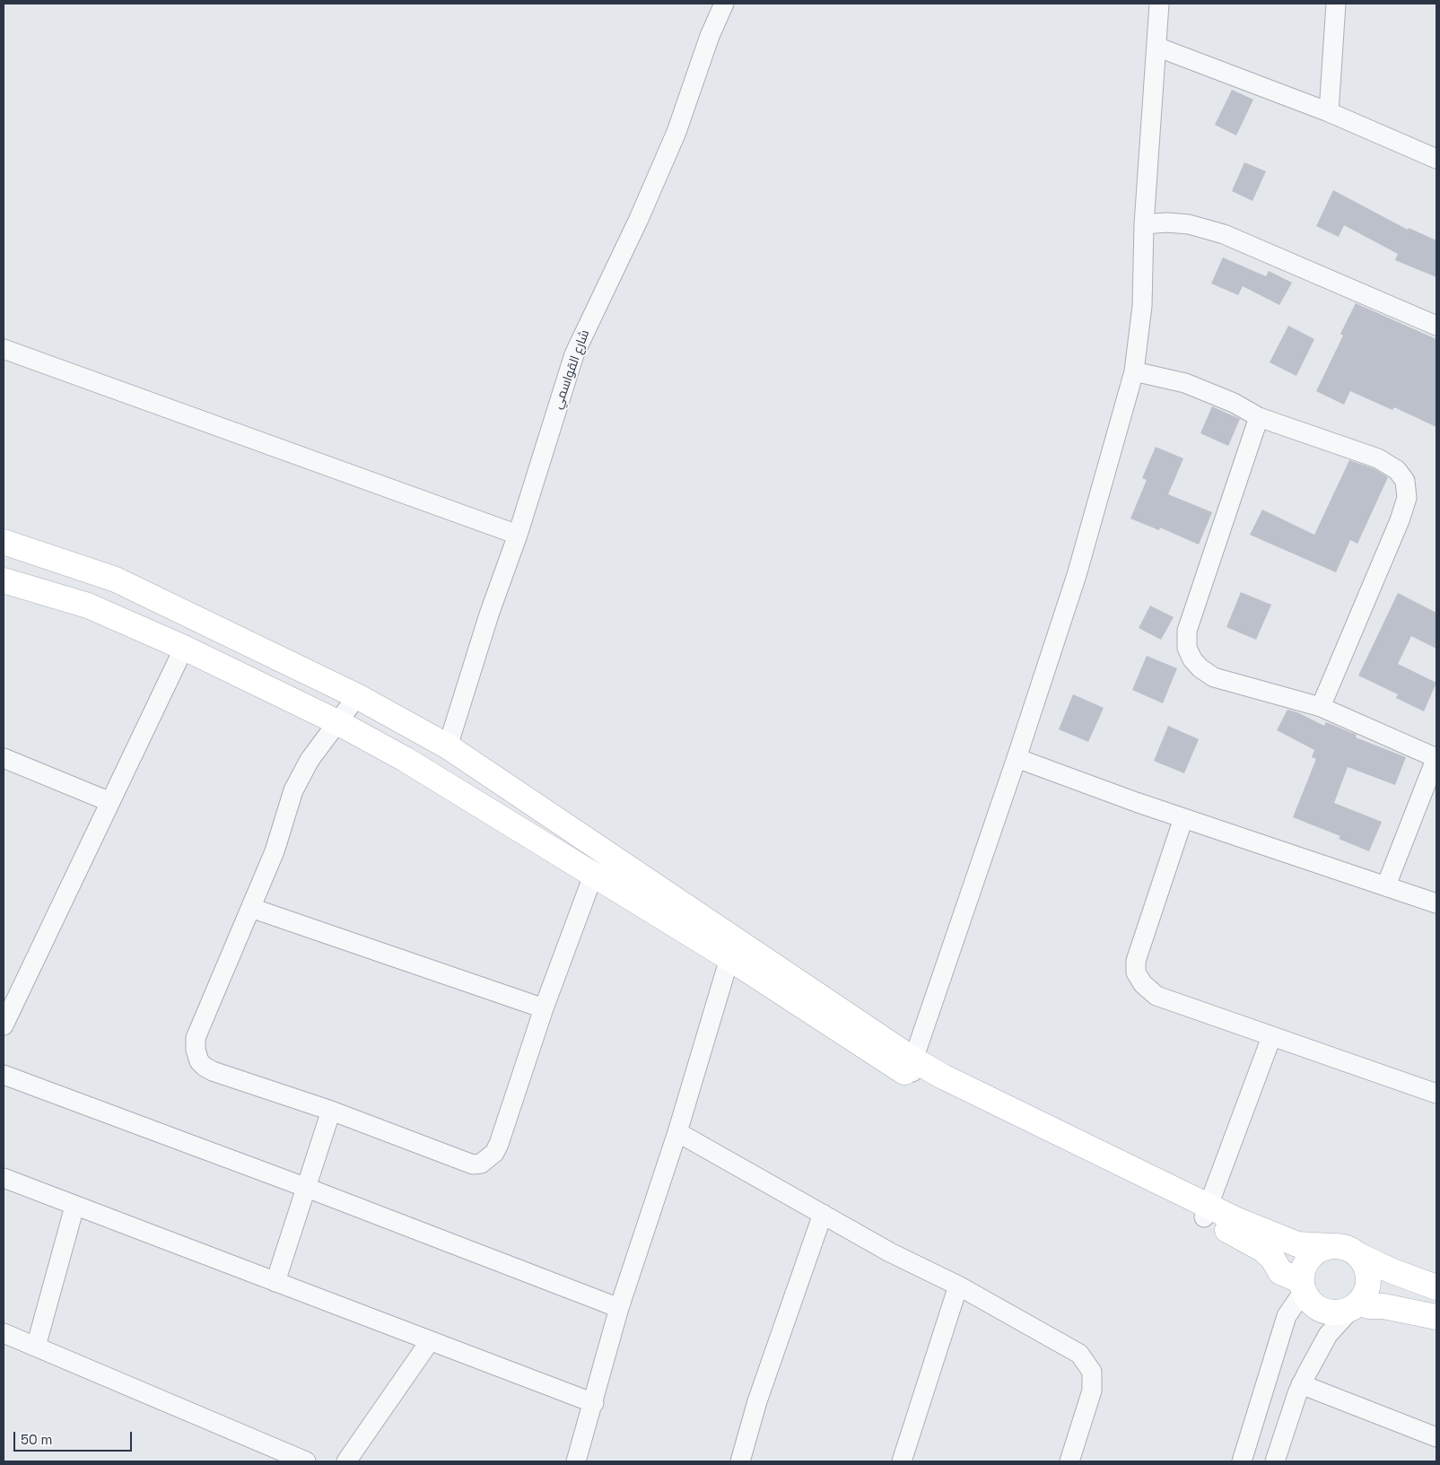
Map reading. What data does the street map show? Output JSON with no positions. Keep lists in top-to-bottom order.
{
  "streets": {
    "street": ["شارع القواسمي"]
  },
  "scale_bar": "50 m"
}
